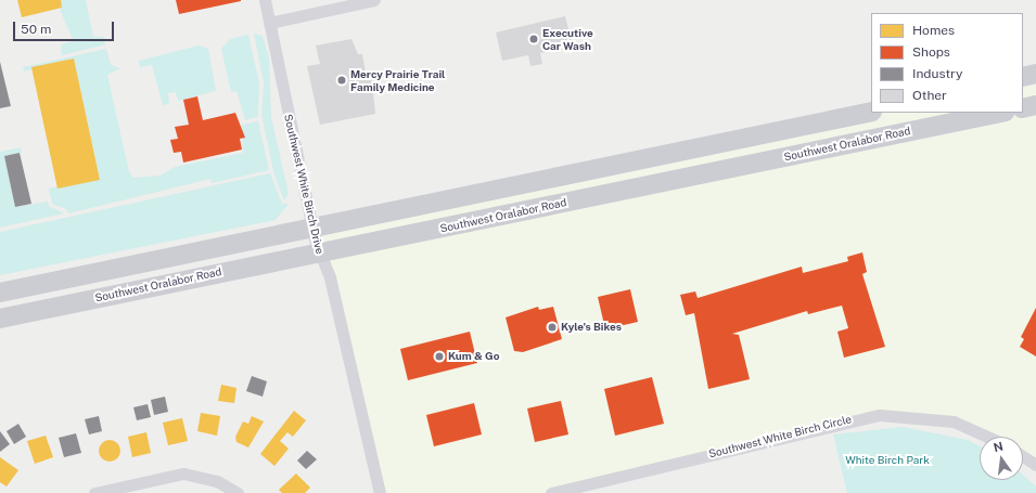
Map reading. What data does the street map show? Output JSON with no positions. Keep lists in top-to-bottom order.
{
  "streets": {
    "main road": ["Southwest Oralabor Road"],
    "street": ["Southwest White Birch Drive", "Southwest White Birch Circle"]
  },
  "crossings": [
    ["Southwest Oralabor Road", "Southwest White Birch Drive"]
  ],
  "parks": ["White Birch Park"],
  "places": [
    "Executive Car Wash",
    "Mercy Prairie Trail Family Medicine",
    "Kyle's Bikes",
    "Kum & Go"
  ],
  "legend": [
    "Homes",
    "Shops",
    "Industry",
    "Other"
  ],
  "scale_bar": "50 m",
  "north": "top"
}
